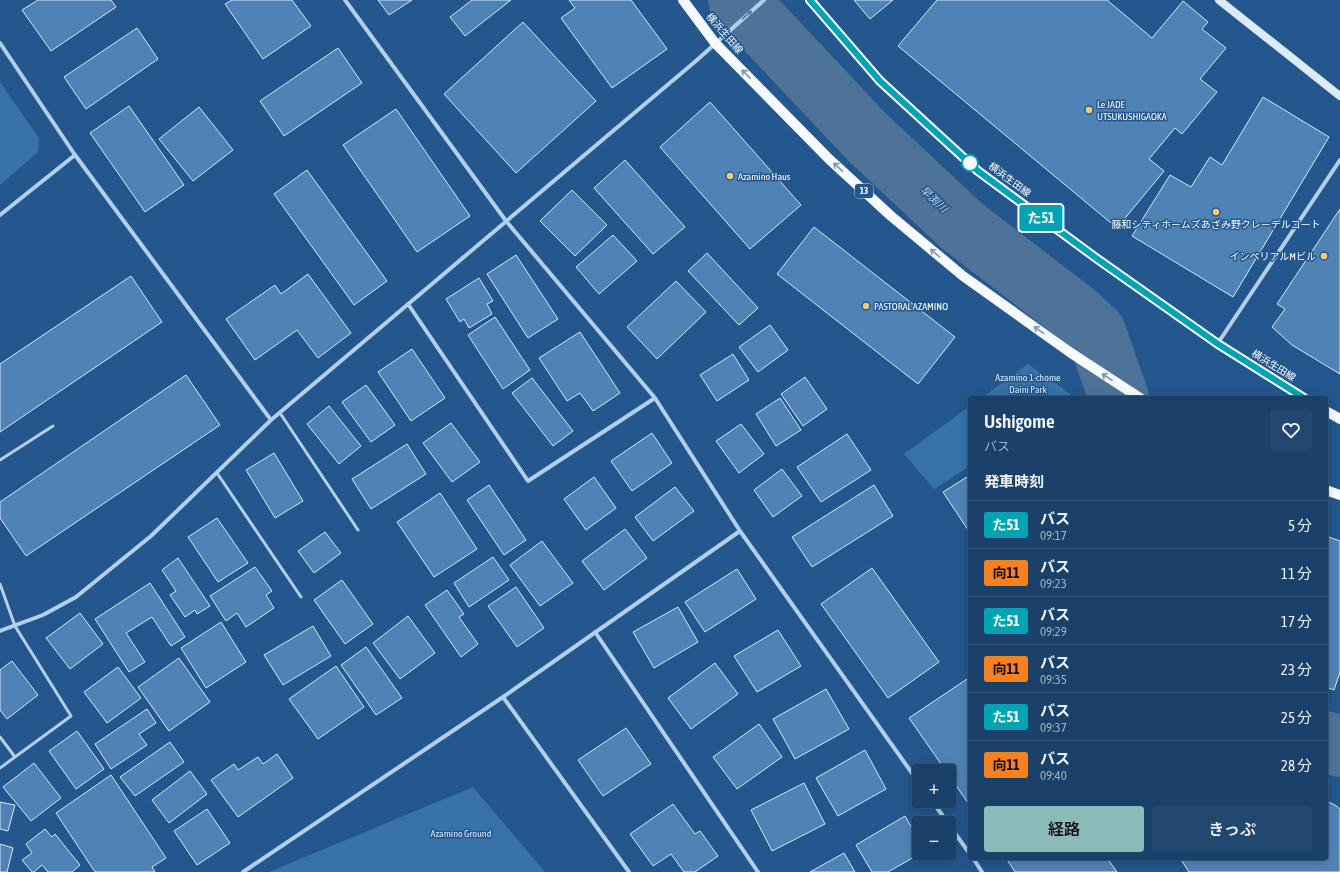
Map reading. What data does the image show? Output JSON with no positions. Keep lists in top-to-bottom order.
{
  "streets": {
    "main road": ["横浜生田線", "13"]
  },
  "one_way": ["横浜生田線"],
  "water": ["早渕川"],
  "parks": ["Azamino 1-chome Daini Park", "Azamino Ground"],
  "places": [
    "Le JADE UTSUKUSHIGAOKA",
    "Azamino Haus",
    "藤和シティホームズあざみ野クレーデルコート",
    "インペリアルMビル",
    "PASTORAL AZAMINO"
  ],
  "lines": ["bus line た51"],
  "page": {
    "on_map": "た51",
    "heading": [
      ["Ushigome", "バス"],
      "発車時刻"
    ],
    "list": [
      {
        "mark": "た51",
        "name": "バス",
        "note": "09:17",
        "value": "5 分"
      },
      {
        "mark": "向11",
        "name": "バス",
        "note": "09:23",
        "value": "11 分"
      },
      {
        "mark": "た51",
        "name": "バス",
        "note": "09:29",
        "value": "17 分"
      },
      {
        "mark": "向11",
        "name": "バス",
        "note": "09:35",
        "value": "23 分"
      },
      {
        "mark": "た51",
        "name": "バス",
        "note": "09:37",
        "value": "25 分"
      },
      {
        "mark": "向11",
        "name": "バス",
        "note": "09:40",
        "value": "28 分"
      }
    ],
    "map_buttons": ["+", "−"],
    "buttons": ["経路", "きっぷ"]
  }
}
